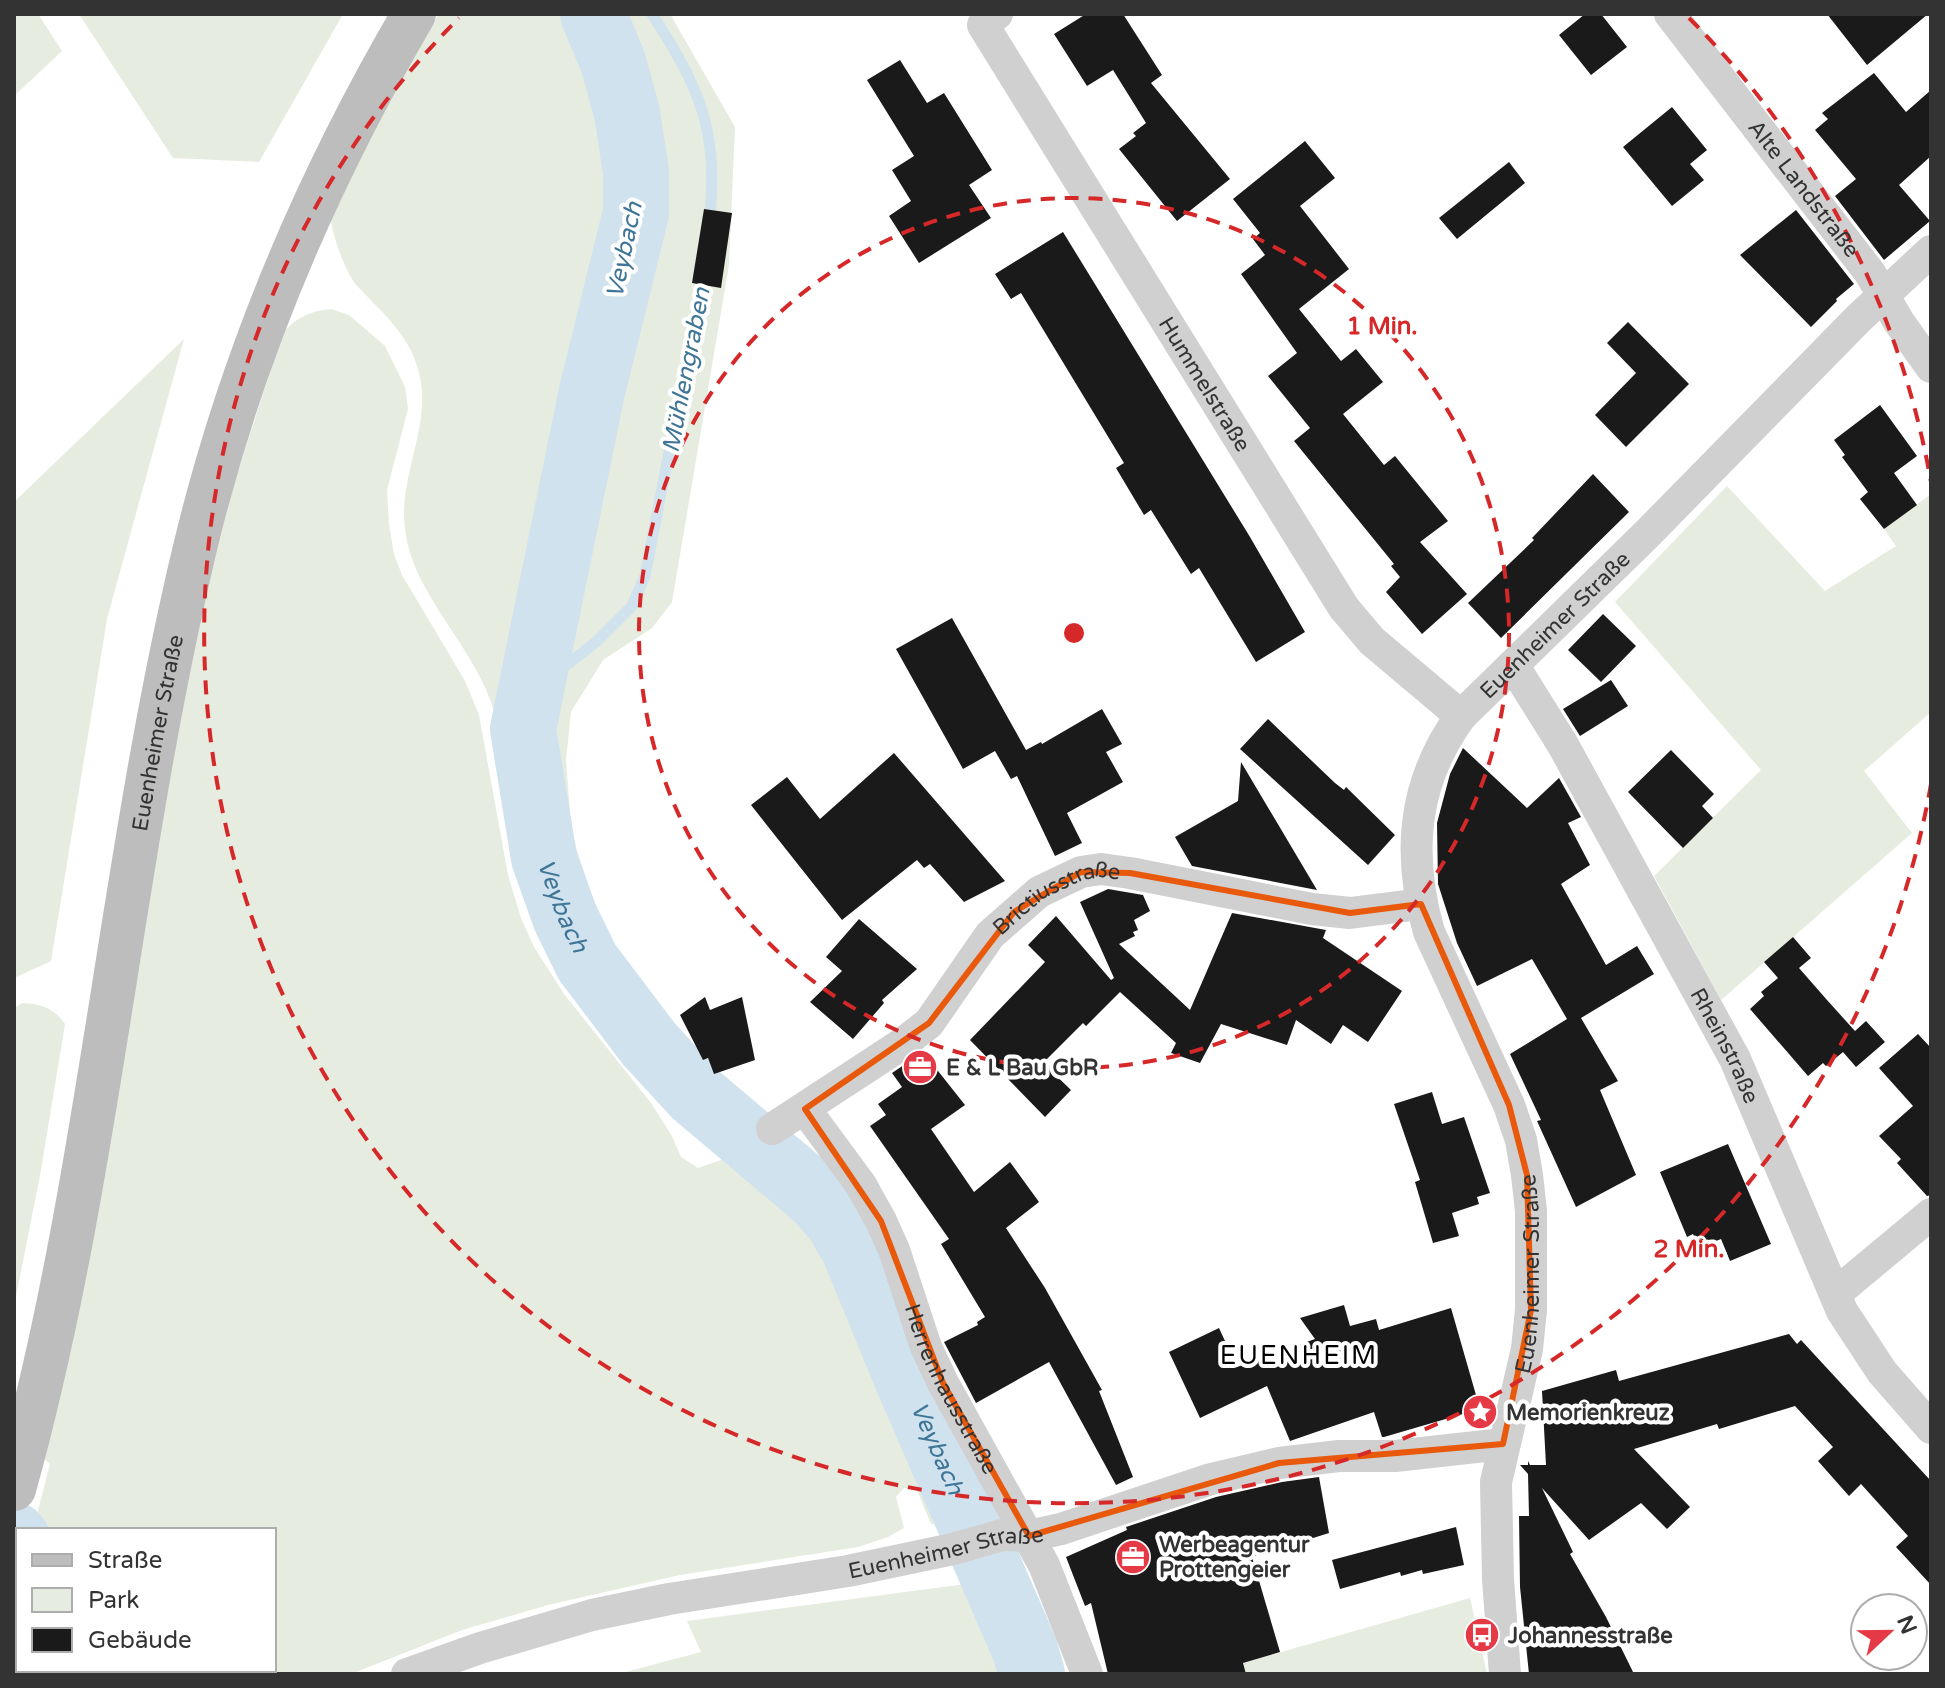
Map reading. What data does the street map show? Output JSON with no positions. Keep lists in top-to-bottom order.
{
  "streets": {
    "main road": ["Euenheimer Straße"],
    "street": [
      "Alte Landstraße",
      "Hummelstraße",
      "Brictiusstraße",
      "Rheinstraße",
      "Herrenhausstraße"
    ]
  },
  "crossings": [
    ["Alte Landstraße", "Euenheimer Straße"],
    ["Hummelstraße", "Euenheimer Straße"],
    ["Euenheimer Straße", "Brictiusstraße"],
    ["Euenheimer Straße", "Rheinstraße"],
    ["Euenheimer Straße", "Herrenhausstraße"],
    ["Brictiusstraße", "Herrenhausstraße"]
  ],
  "districts": ["EUENHEIM"],
  "water": ["Veybach", "Mühlengraben"],
  "places": {
    "office": ["E & L Bau GbR", "Werbeagentur Prottengeier"],
    "place": ["Memorienkreuz"],
    "bus stop": ["Johannesstraße"]
  },
  "legend": ["Straße", "Park", "Gebäude"],
  "north": "right",
  "rings": ["1 Min.", "2 Min."]
}
